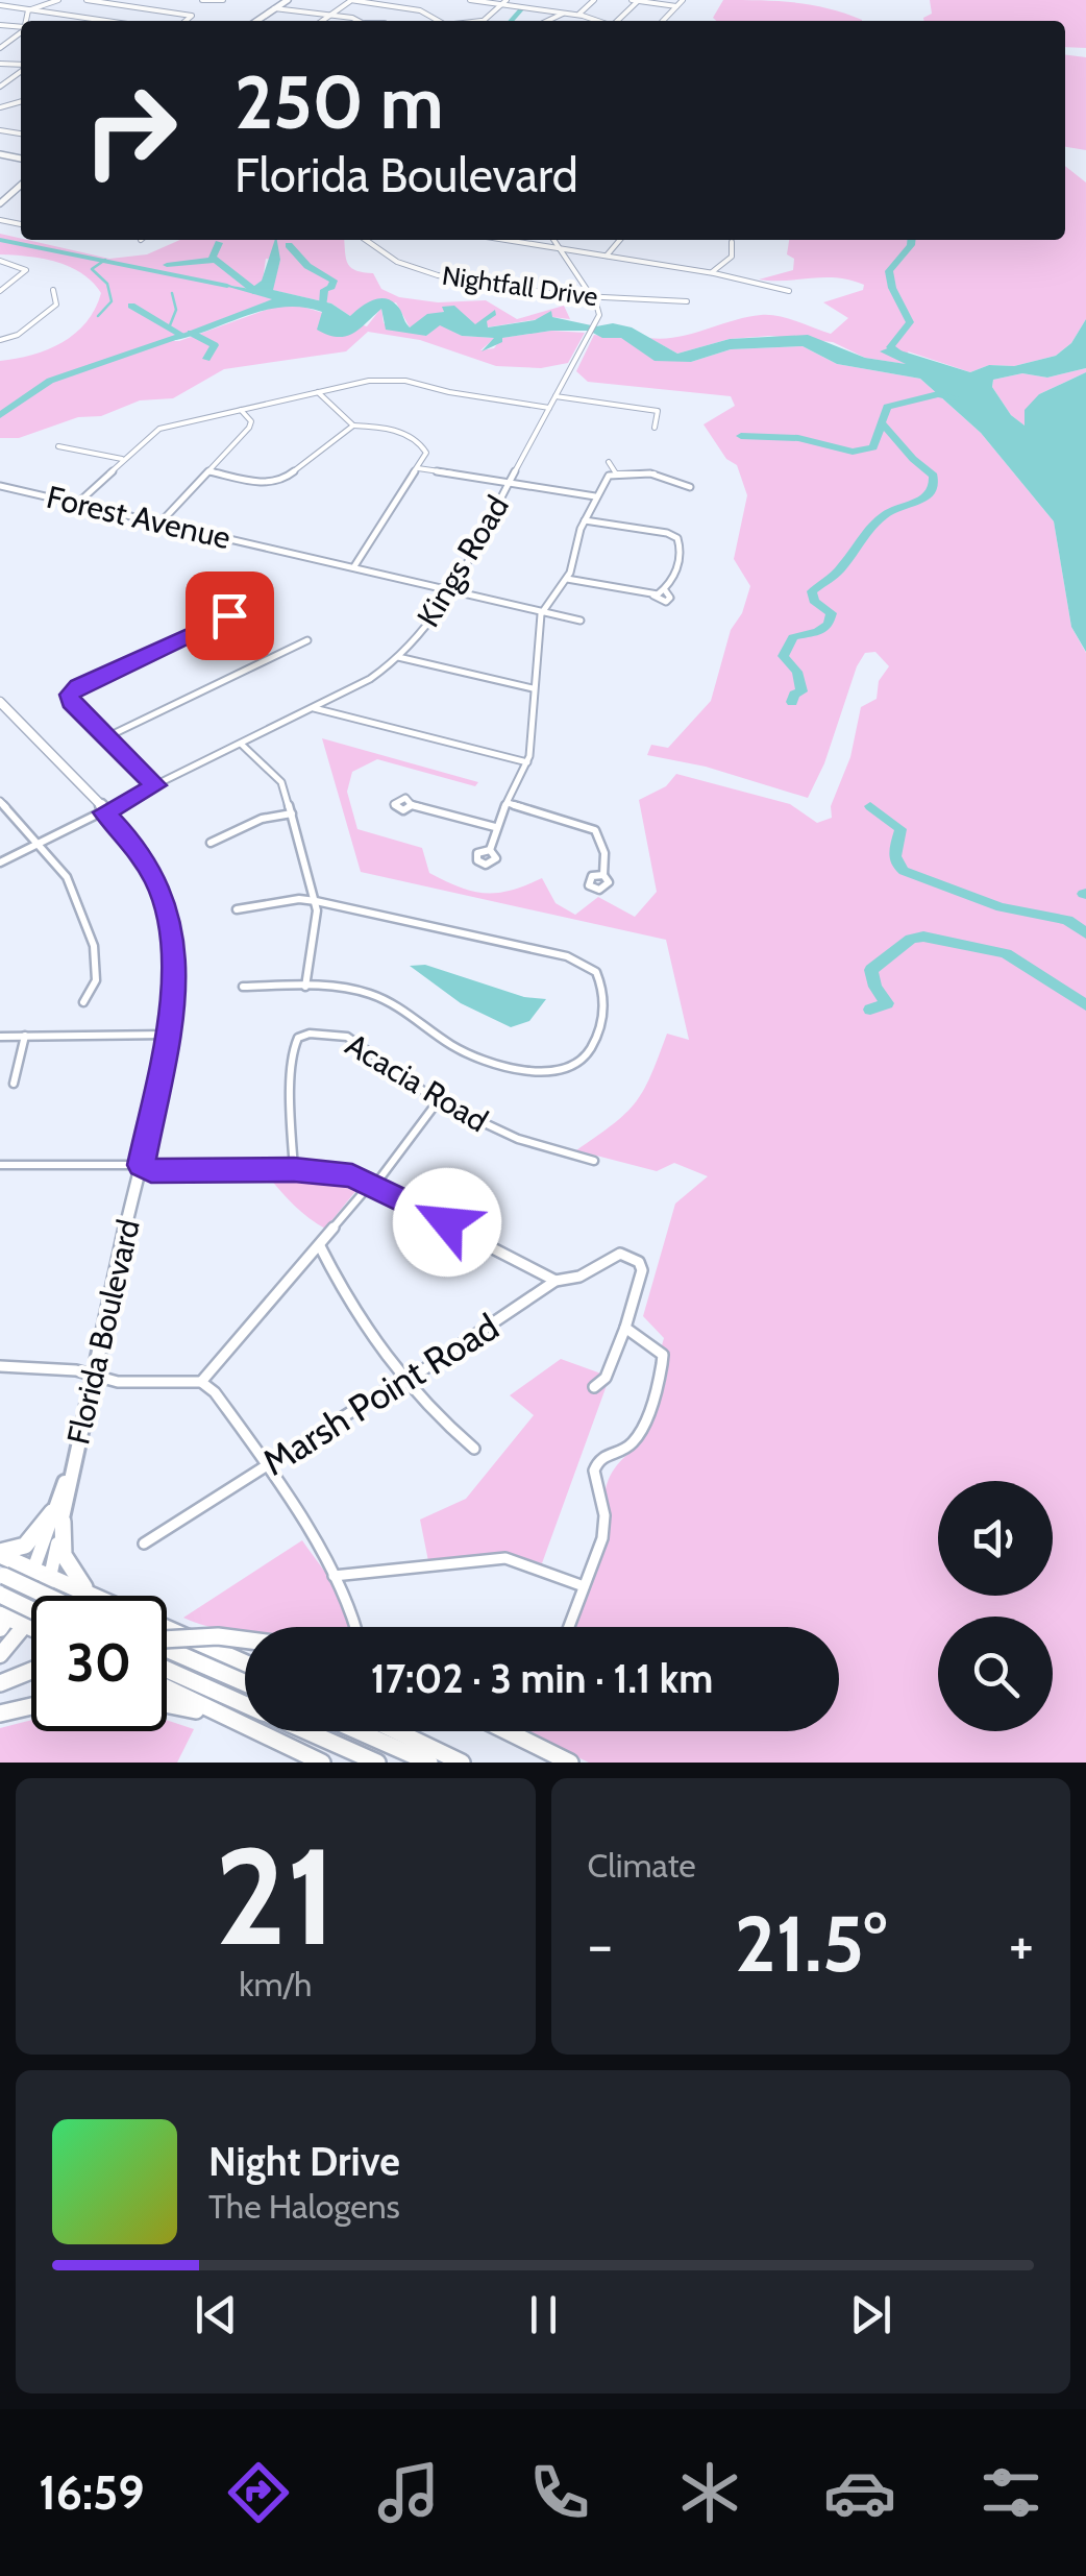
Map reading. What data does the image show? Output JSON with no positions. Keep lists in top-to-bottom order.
{
  "streets": {
    "street": [
      "Nightfall Drive",
      "Forest Avenue",
      "Kings Road",
      "Acacia Road",
      "Florida Boulevard",
      "Marsh Point Road"
    ]
  },
  "crossings": [
    ["Nightfall Drive", "Kings Road"],
    ["Forest Avenue", "Kings Road"],
    ["Kings Road", "Florida Boulevard"]
  ],
  "page": {
    "turn": ["250 m", "Florida Boulevard"],
    "limit": "30",
    "trip": "17:02 · 3 min · 1.1 km",
    "tile": [
      ["21", "km/h"],
      "Climate"
    ],
    "heat": ["−", "21.5°", "+"],
    "song": ["Night Drive", "The Halogens"],
    "tabs": "16:59"
  }
}
